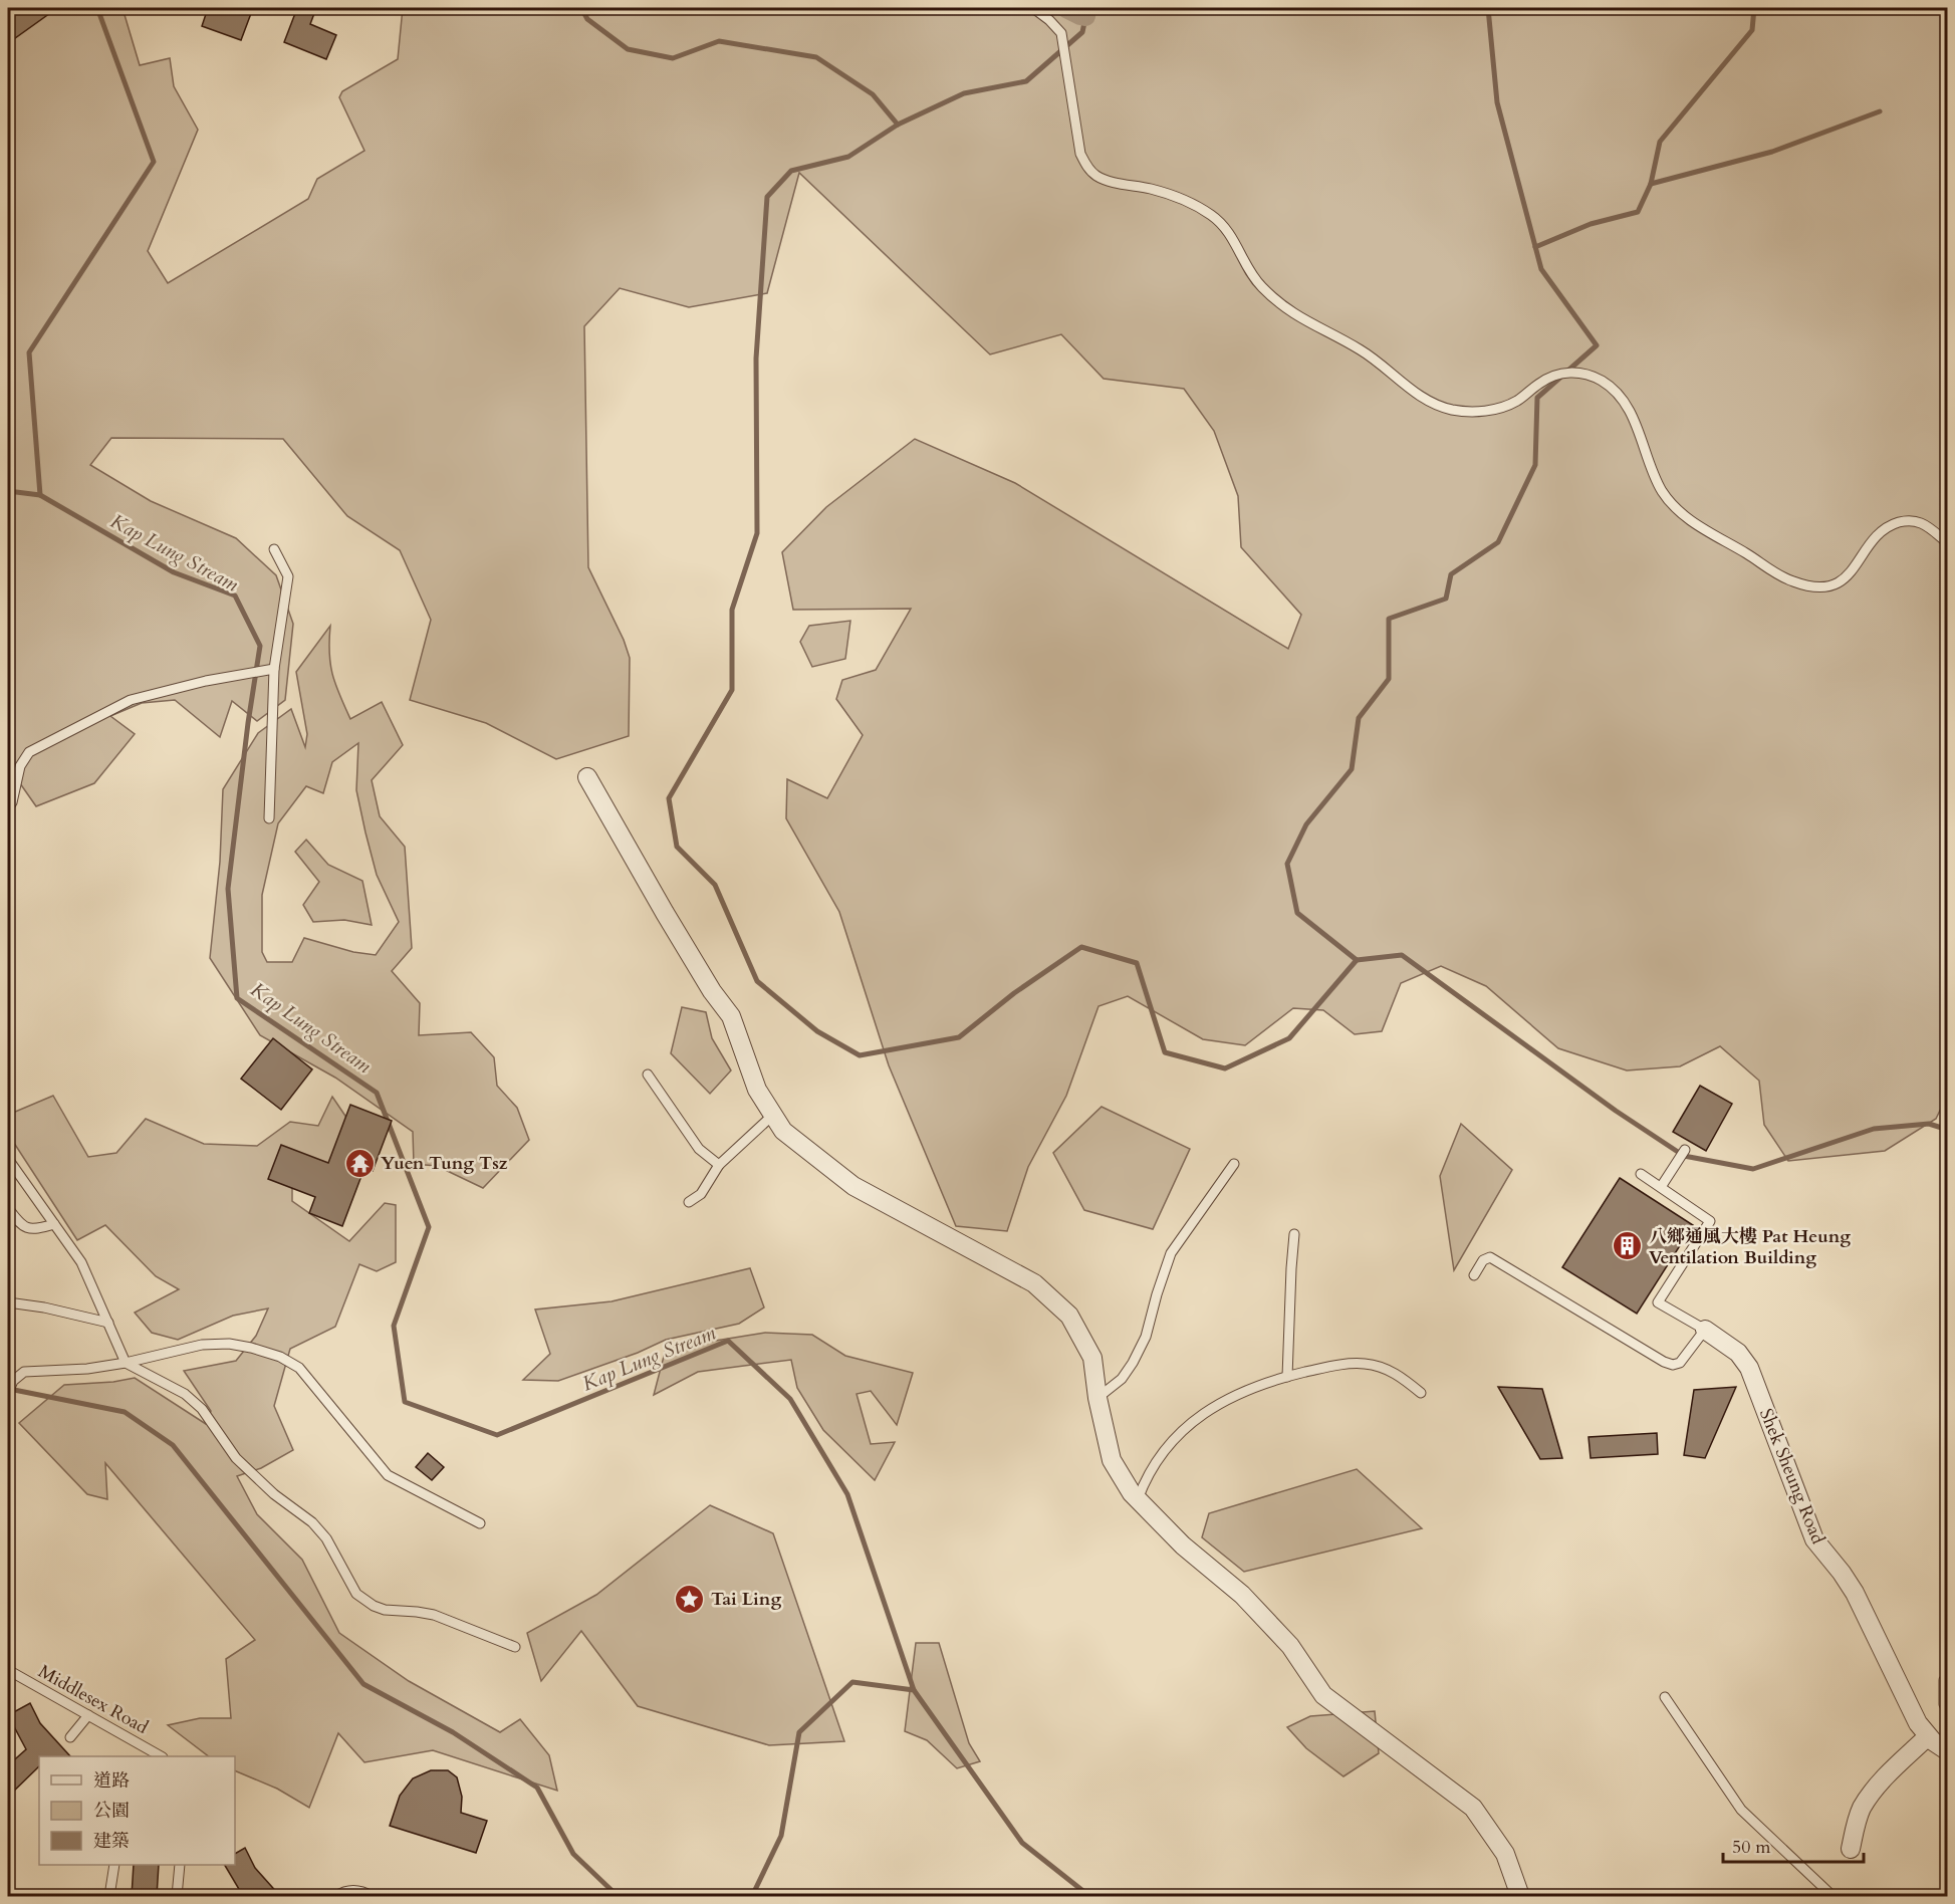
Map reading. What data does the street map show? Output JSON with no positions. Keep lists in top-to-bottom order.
{
  "streets": {
    "street": ["Shek Sheung Road"],
    "lane": ["Middlesex Road"]
  },
  "water": ["Kap Lung Stream"],
  "places": {
    "temple": ["Yuen Tung Tsz"],
    "building": ["八鄉通風大樓 Pat Heung Ventilation Building"],
    "place": ["Tai Ling"]
  },
  "legend": ["道路", "公園", "建築"],
  "scale_bar": "50 m"
}
